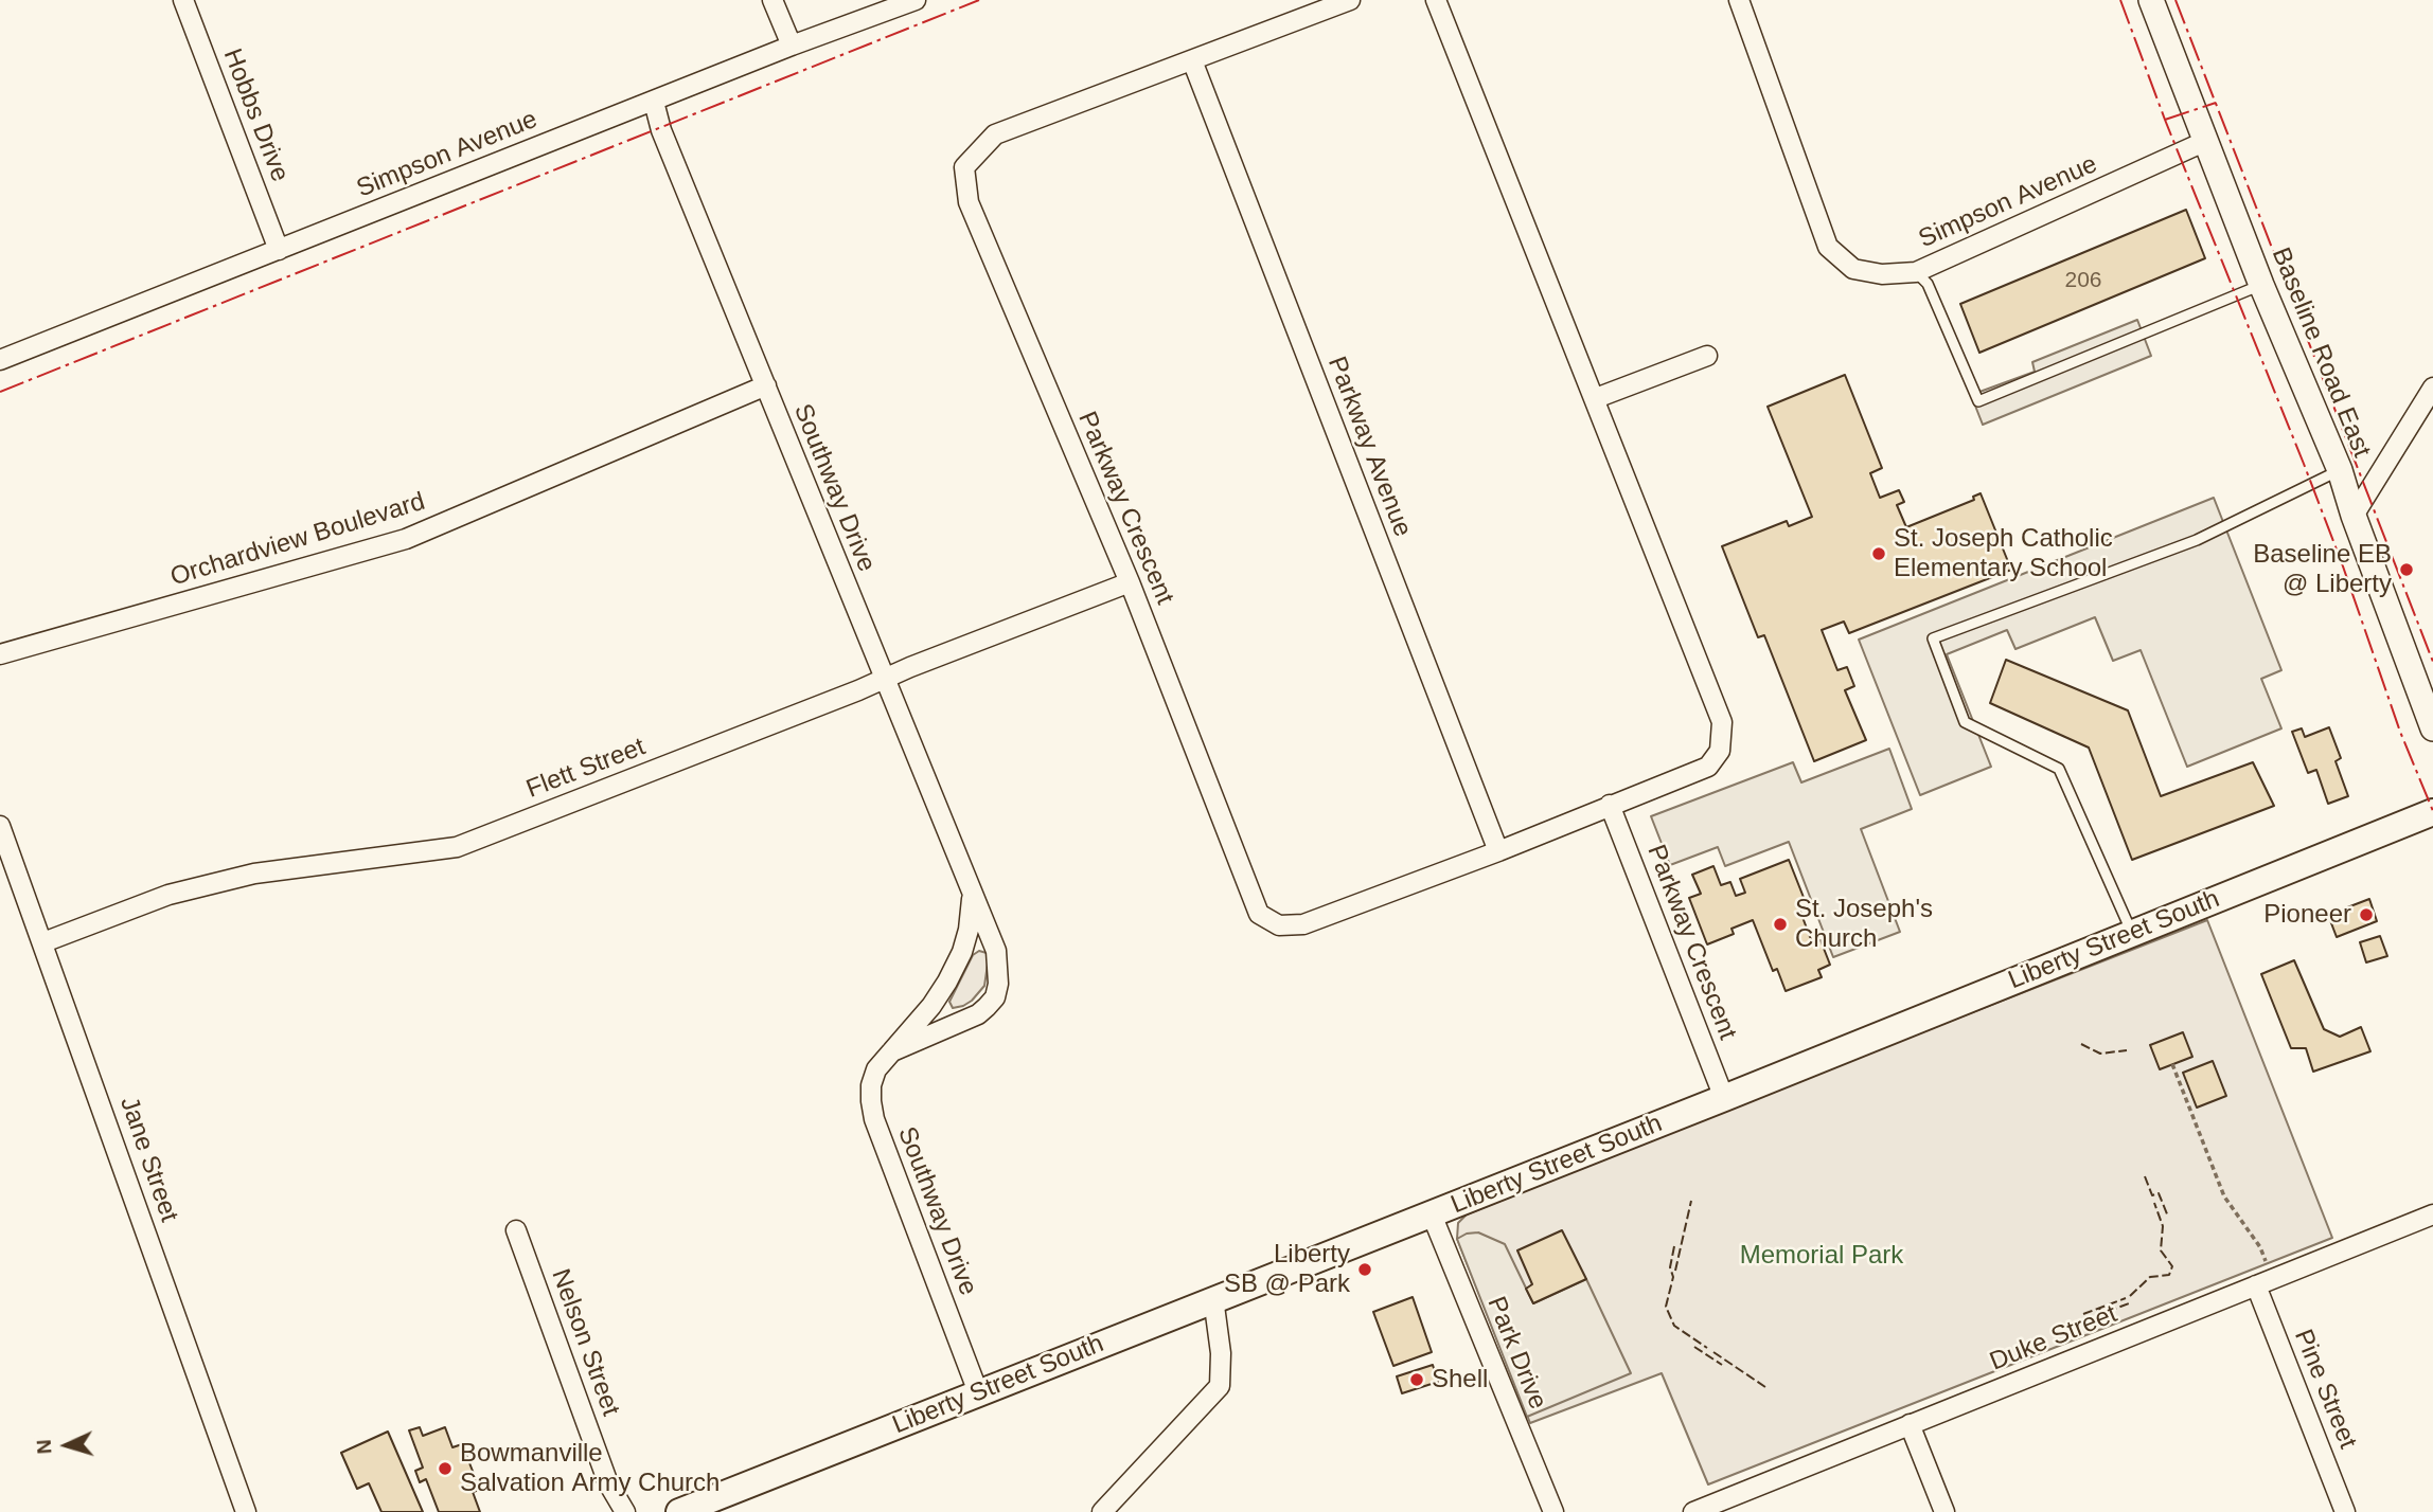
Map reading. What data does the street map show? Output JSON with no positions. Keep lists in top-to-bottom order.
{
  "streets": {
    "main road": ["Liberty Street South"],
    "street": [
      "Hobbs Drive",
      "Simpson Avenue",
      "Baseline Road East",
      "Parkway Avenue",
      "Southway Drive",
      "Parkway Crescent",
      "Orchardview Boulevard",
      "Flett Street",
      "Jane Street",
      "Duke Street",
      "Nelson Street",
      "Park Drive",
      "Pine Street"
    ]
  },
  "crossings": [
    ["Hobbs Drive", "Simpson Avenue"],
    ["Simpson Avenue", "Baseline Road East"],
    ["Simpson Avenue", "Southway Drive"],
    ["Parkway Avenue", "Parkway Crescent"],
    ["Southway Drive", "Orchardview Boulevard"],
    ["Southway Drive", "Flett Street"],
    ["Southway Drive", "Liberty Street South"],
    ["Parkway Crescent", "Flett Street"],
    ["Parkway Crescent", "Liberty Street South"],
    ["Flett Street", "Jane Street"],
    ["Liberty Street South", "Park Drive"],
    ["Duke Street", "Pine Street"]
  ],
  "parks": ["Memorial Park"],
  "places": [
    "St. Joseph Catholic Elementary School",
    "Baseline EB @ Liberty",
    "Pioneer",
    "St. Joseph's Church",
    "Liberty SB @ Park",
    "Shell",
    "Bowmanville Salvation Army Church"
  ],
  "house_numbers": ["206"],
  "north": "left"
}
